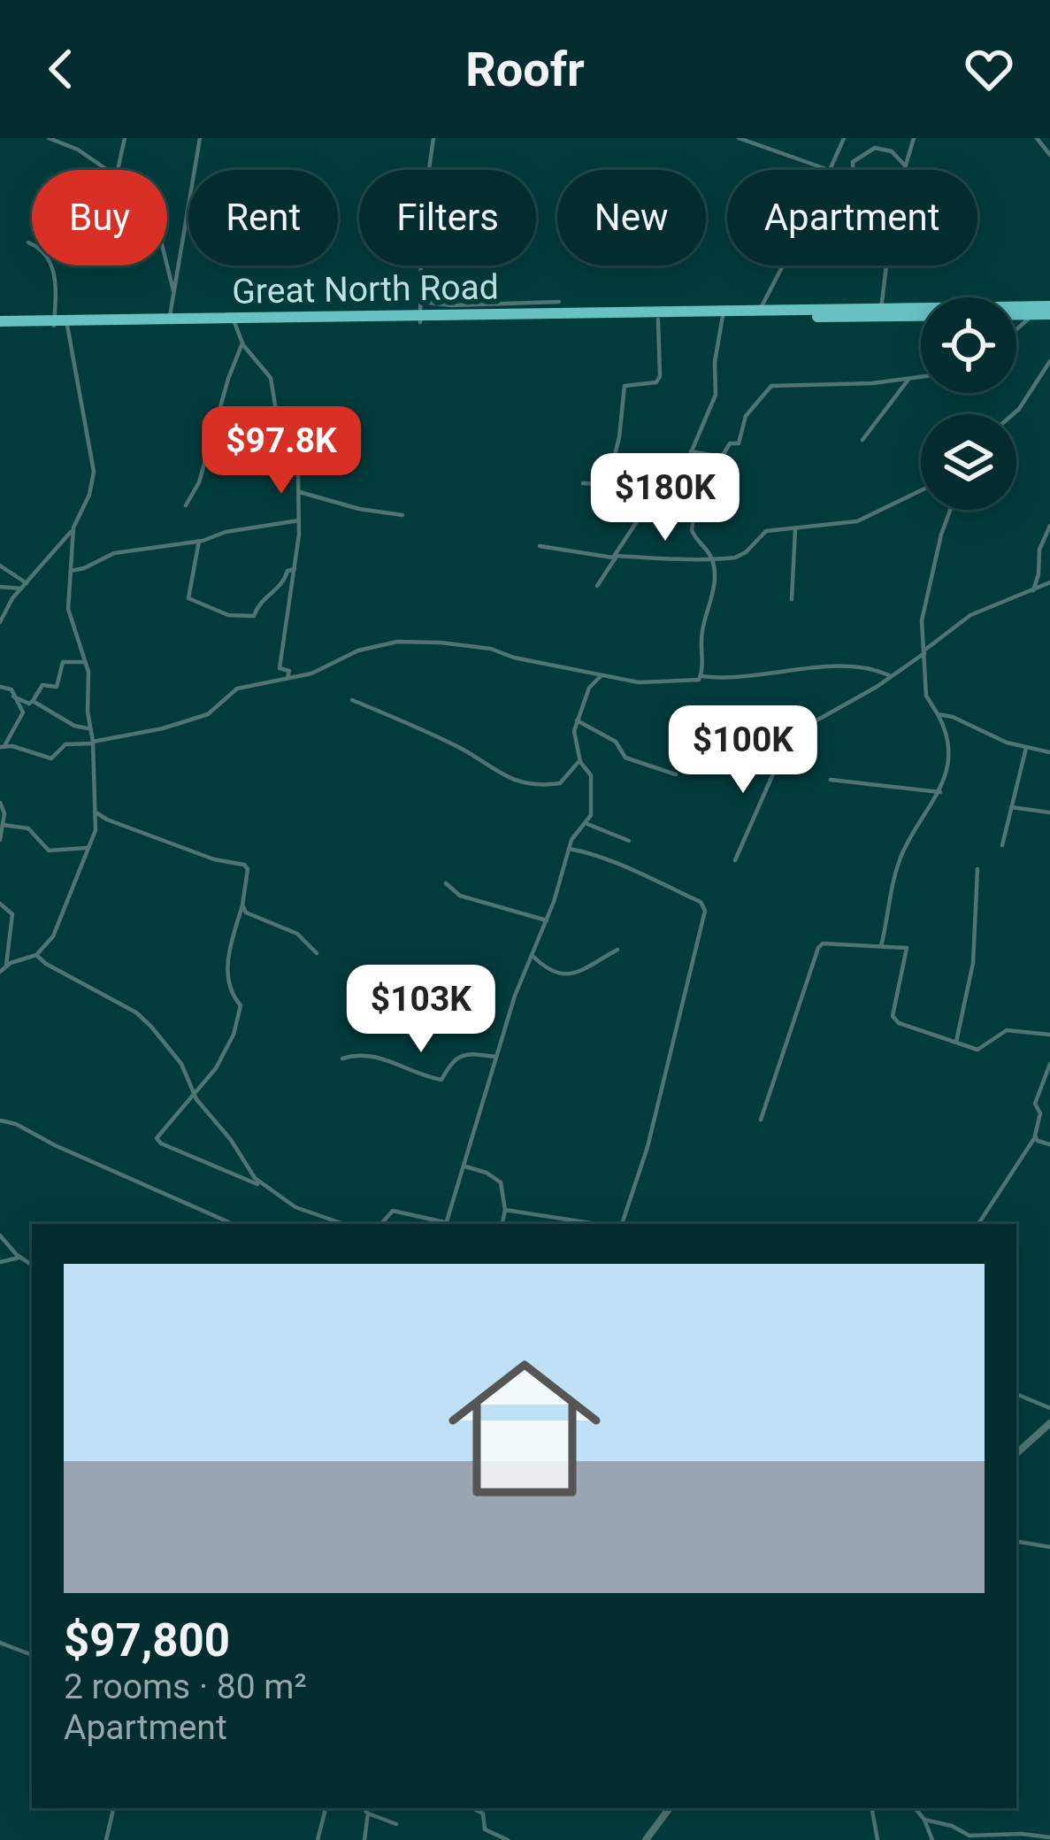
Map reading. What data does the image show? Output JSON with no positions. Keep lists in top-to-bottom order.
{
  "streets": {
    "highway": ["Great North Road"]
  },
  "page": {
    "header": "Roofr",
    "chip": [
      "Buy",
      "Rent",
      "Filters",
      "New",
      "Apartment"
    ],
    "price": [
      "$97.8K",
      "$180K",
      "$100K",
      "$103K"
    ],
    "list": [
      {
        "name": "$97,800",
        "note": "2 rooms · 80 m² · Apartment"
      }
    ]
  }
}
